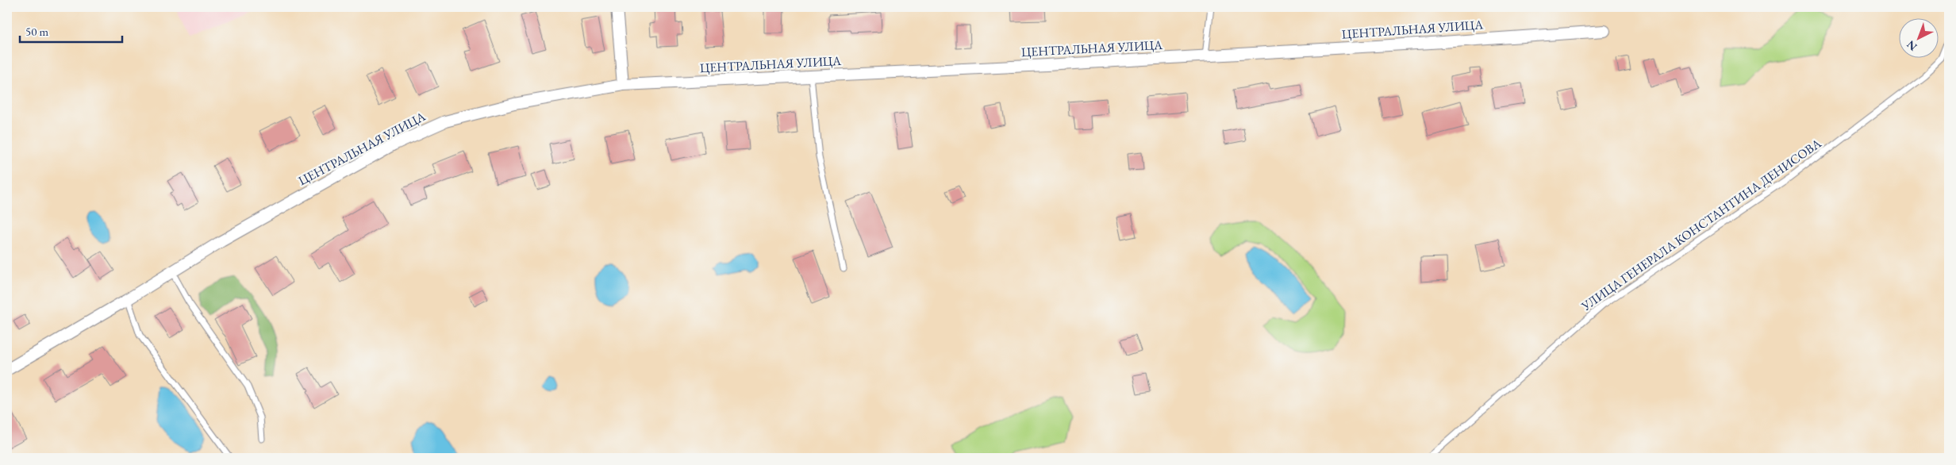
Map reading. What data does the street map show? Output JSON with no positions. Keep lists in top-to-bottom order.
{
  "streets": {
    "street": ["ЦЕНТРАЛЬНАЯ УЛИЦА"],
    "lane": ["УЛИЦА ГЕНЕРАЛА КОНСТАНТИНА ДЕНИСОВА"]
  },
  "scale_bar": "50 m",
  "north": "bottom left"
}
